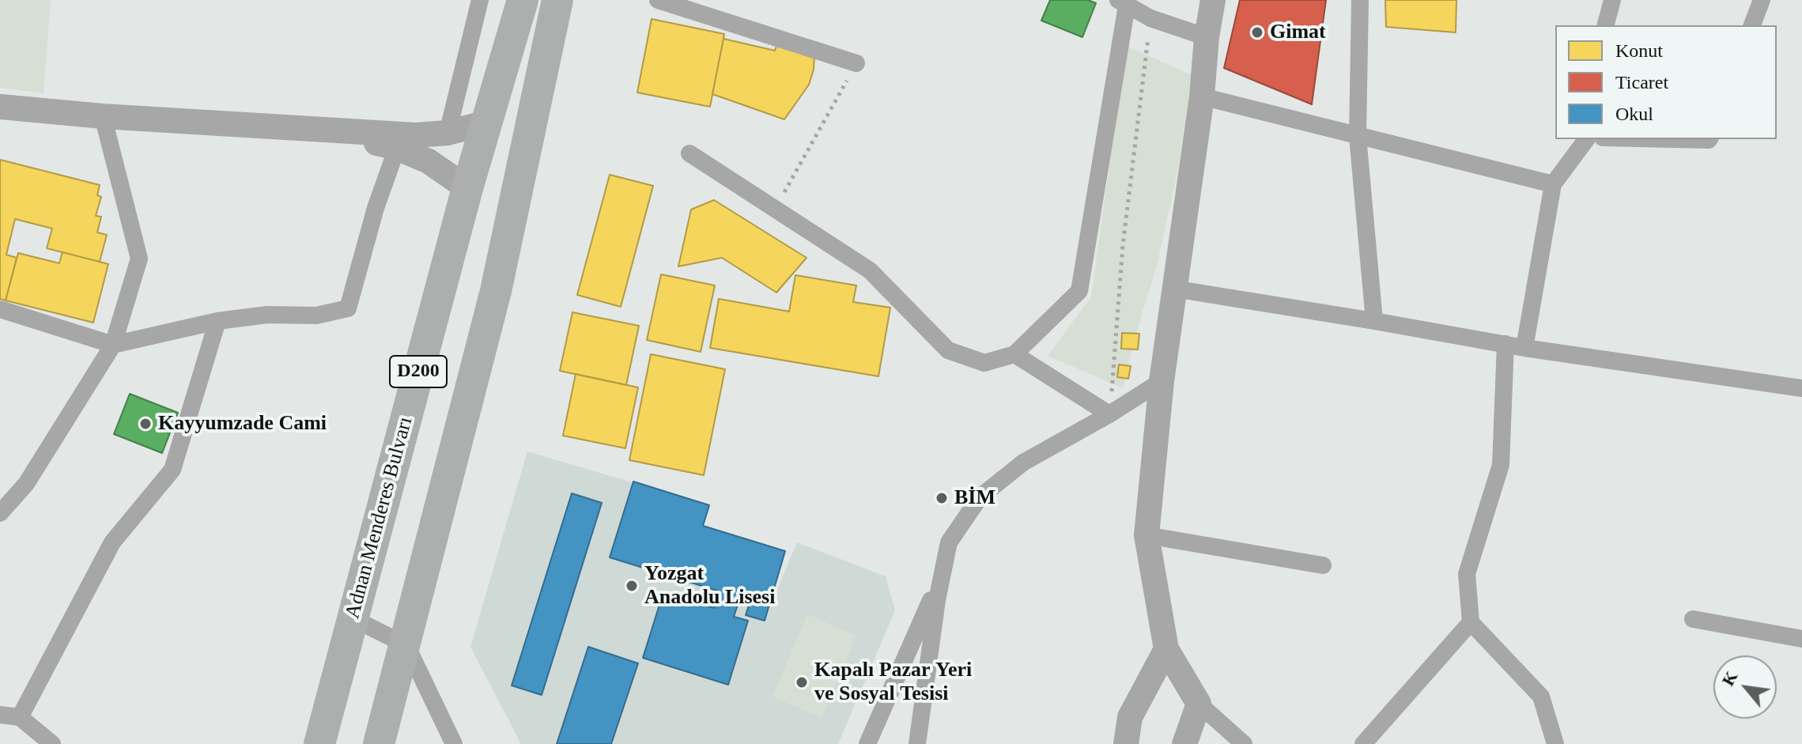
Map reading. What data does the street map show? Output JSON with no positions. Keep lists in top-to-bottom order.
{
  "streets": {
    "highway": ["D200", "Adnan Menderes Bulvarı"]
  },
  "places": [
    "Gimat",
    "Kayyumzade Cami",
    "BİM",
    "Yozgat Anadolu Lisesi",
    "Kapalı Pazar Yeri ve Sosyal Tesisi"
  ],
  "legend": ["Konut", "Ticaret", "Okul"],
  "north": "top left"
}
